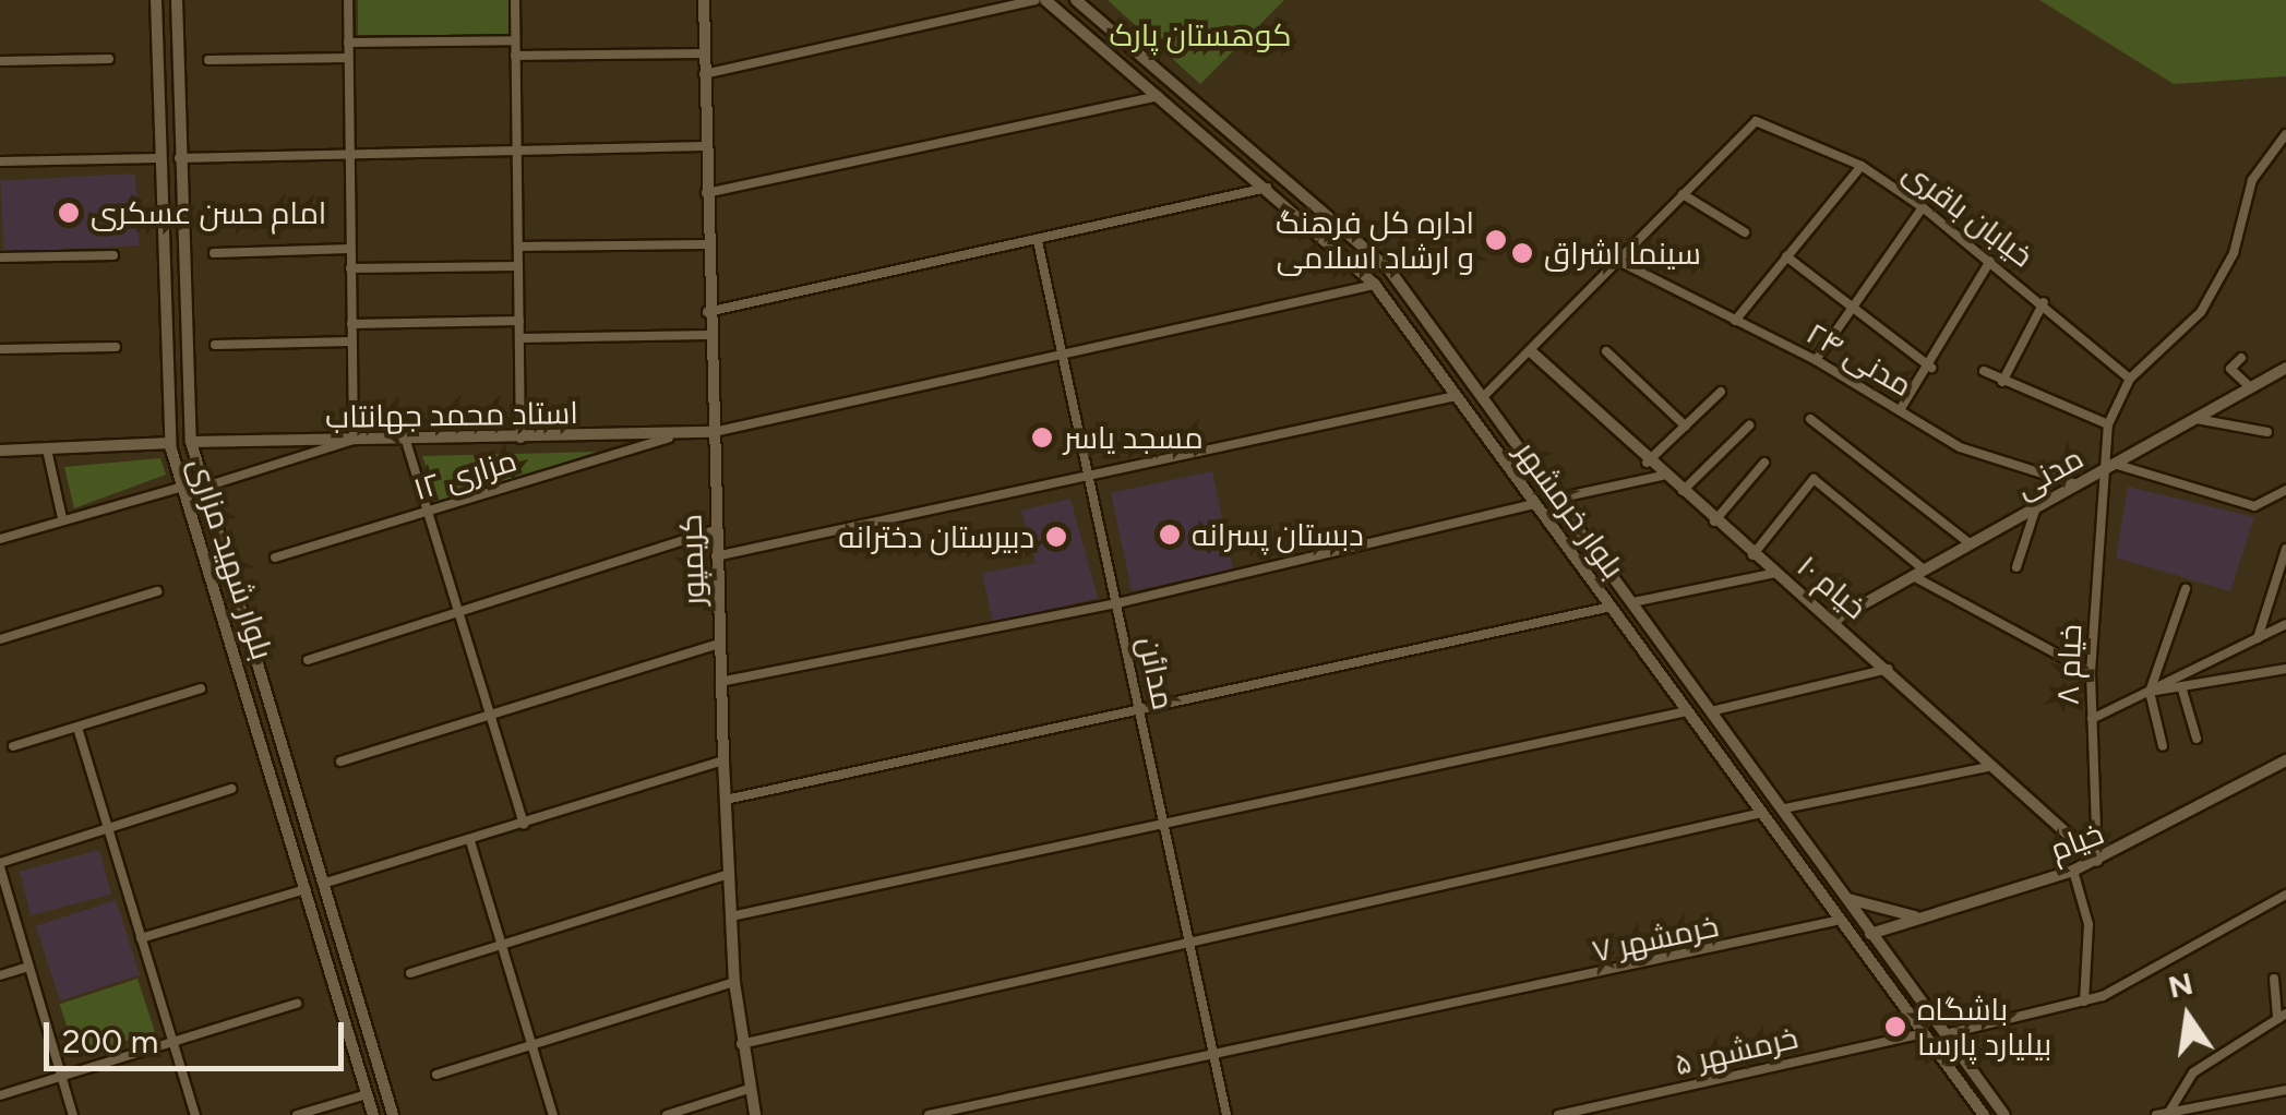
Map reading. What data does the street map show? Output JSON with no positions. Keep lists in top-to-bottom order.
{
  "streets": {
    "main road": [
      "استاد محمد جهانتاب",
      "مدنی",
      "بلوار خرمشهر",
      "بلوار شهید مزاری",
      "کریمپور",
      "خیام ۱۰",
      "خیام"
    ],
    "street": [
      "خیابان باقری",
      "مدنی ۲۴",
      "مزاری ۱۲",
      "خیام ۸",
      "مدائن",
      "خرمشهر ۷",
      "خرمشهر ۵"
    ]
  },
  "crossings": [
    ["خیابان باقری", "خیام ۸"],
    ["مدنی ۲۴", "مدنی"],
    ["استاد محمد جهانتاب", "مزاری ۱۲"],
    ["استاد محمد جهانتاب", "بلوار شهید مزاری"],
    ["استاد محمد جهانتاب", "کریمپور"],
    ["مدنی", "خیام ۱۰"],
    ["مدنی", "خیام ۸"],
    ["بلوار خرمشهر", "خیام"],
    ["بلوار خرمشهر", "خرمشهر ۷"],
    ["بلوار خرمشهر", "خرمشهر ۵"],
    ["خیام ۱۰", "خیام ۸"],
    ["خیام ۱۰", "خیام"],
    ["خیام ۸", "خیام"],
    ["مدائن", "خرمشهر ۷"]
  ],
  "parks": ["کوهستان پارک"],
  "places": [
    "امام حسن عسکری",
    "اداره کل فرهنگ و ارشاد اسلامی",
    "سینما اشراق",
    "مسجد یاسر",
    "دبستان پسرانه",
    "دبیرستان دخترانه",
    "باشگاه بیلیارد پارسا"
  ],
  "scale_bar": "200 m",
  "north": "top"
}
